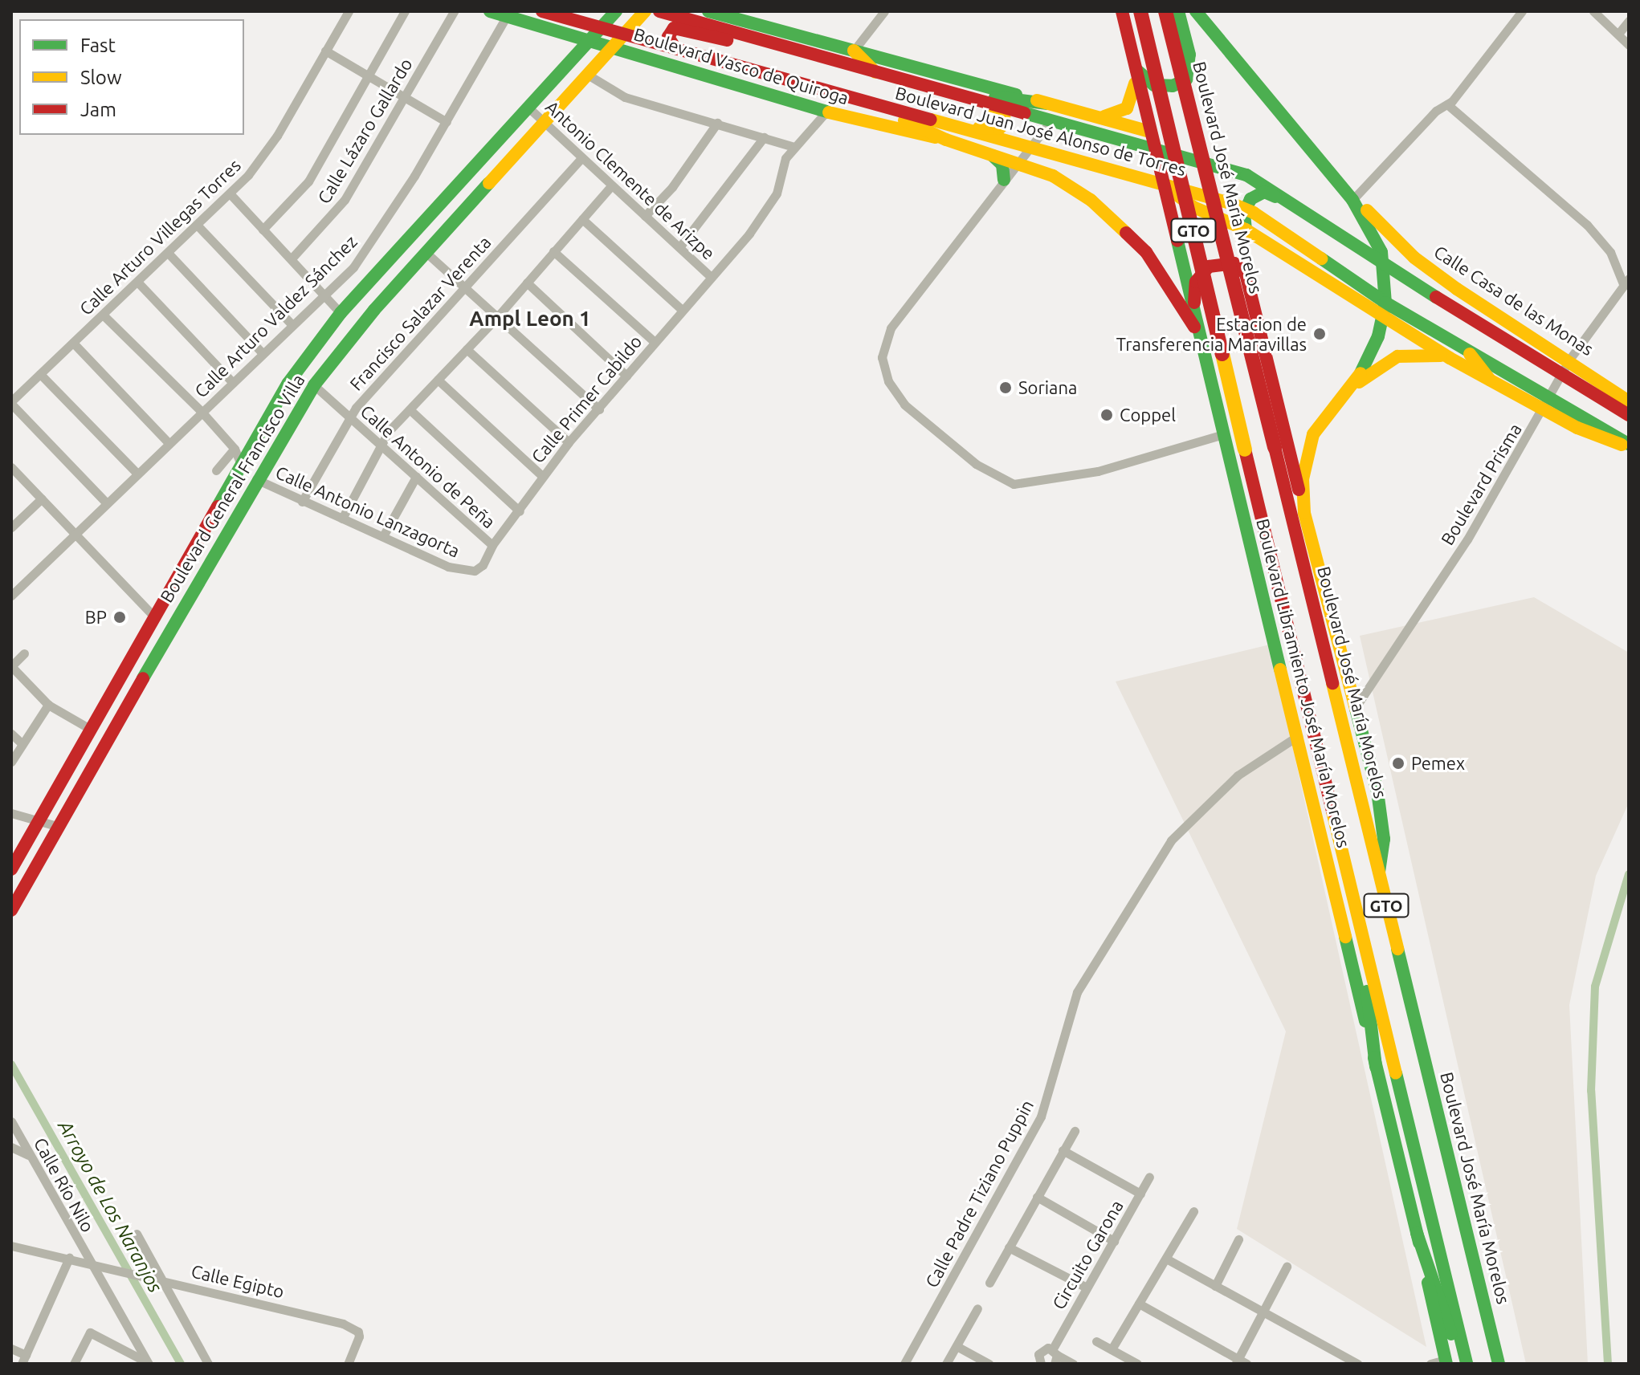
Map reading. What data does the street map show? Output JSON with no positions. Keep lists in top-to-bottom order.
{
  "streets": {
    "main road": [
      "Boulevard Vasco de Quiroga",
      "Boulevard Juan José Alonso de Torres",
      "Boulevard José María Morelos",
      "GTO",
      "Calle Casa de las Monas",
      "Boulevard General Francisco Villa",
      "Boulevard Libramiento José María Morelos"
    ],
    "street": [
      "Calle Lázaro Gallardo",
      "Antonio Clemente de Arizpe",
      "Calle Arturo Villegas Torres",
      "Francisco Salazar Verenta",
      "Calle Arturo Valdez Sánchez",
      "Calle Primer Cabildo",
      "Calle Antonio de Peña",
      "Boulevard Prisma",
      "Calle Antonio Lanzagorta",
      "Calle Río Nilo",
      "Calle Padre Tiziano Puppin",
      "Circuito Garona",
      "Calle Egipto"
    ]
  },
  "crossings": [
    ["Boulevard Vasco de Quiroga", "Boulevard Juan José Alonso de Torres"],
    ["Boulevard Vasco de Quiroga", "Calle Arturo Valdez Sánchez"],
    ["Boulevard Vasco de Quiroga", "Calle Primer Cabildo"],
    ["Boulevard Vasco de Quiroga", "Boulevard General Francisco Villa"],
    ["Boulevard Juan José Alonso de Torres", "Boulevard Prisma"],
    ["Boulevard Juan José Alonso de Torres", "Boulevard General Francisco Villa"],
    ["Boulevard Juan José Alonso de Torres", "Boulevard Libramiento José María Morelos"],
    ["Antonio Clemente de Arizpe", "Francisco Salazar Verenta"],
    ["Antonio Clemente de Arizpe", "Calle Primer Cabildo"],
    ["Antonio Clemente de Arizpe", "Boulevard General Francisco Villa"],
    ["Calle Casa de las Monas", "Boulevard Prisma"],
    ["Francisco Salazar Verenta", "Calle Antonio de Peña"],
    ["Francisco Salazar Verenta", "Calle Antonio Lanzagorta"],
    ["Calle Primer Cabildo", "Calle Antonio de Peña"],
    ["Calle Primer Cabildo", "Calle Antonio Lanzagorta"],
    ["Calle Antonio de Peña", "Boulevard General Francisco Villa"],
    ["Calle Antonio de Peña", "Calle Antonio Lanzagorta"],
    ["Boulevard General Francisco Villa", "Calle Antonio Lanzagorta"],
    ["Boulevard Libramiento José María Morelos", "Calle Padre Tiziano Puppin"],
    ["Calle Río Nilo", "Calle Egipto"]
  ],
  "districts": ["Ampl Leon 1"],
  "water": ["Arroyo de Los Naranjos"],
  "places": [
    "Estacion de Transferencia Maravillas",
    "Soriana",
    "Coppel",
    "BP",
    "Pemex"
  ],
  "legend": ["Fast", "Slow", "Jam"]
}
